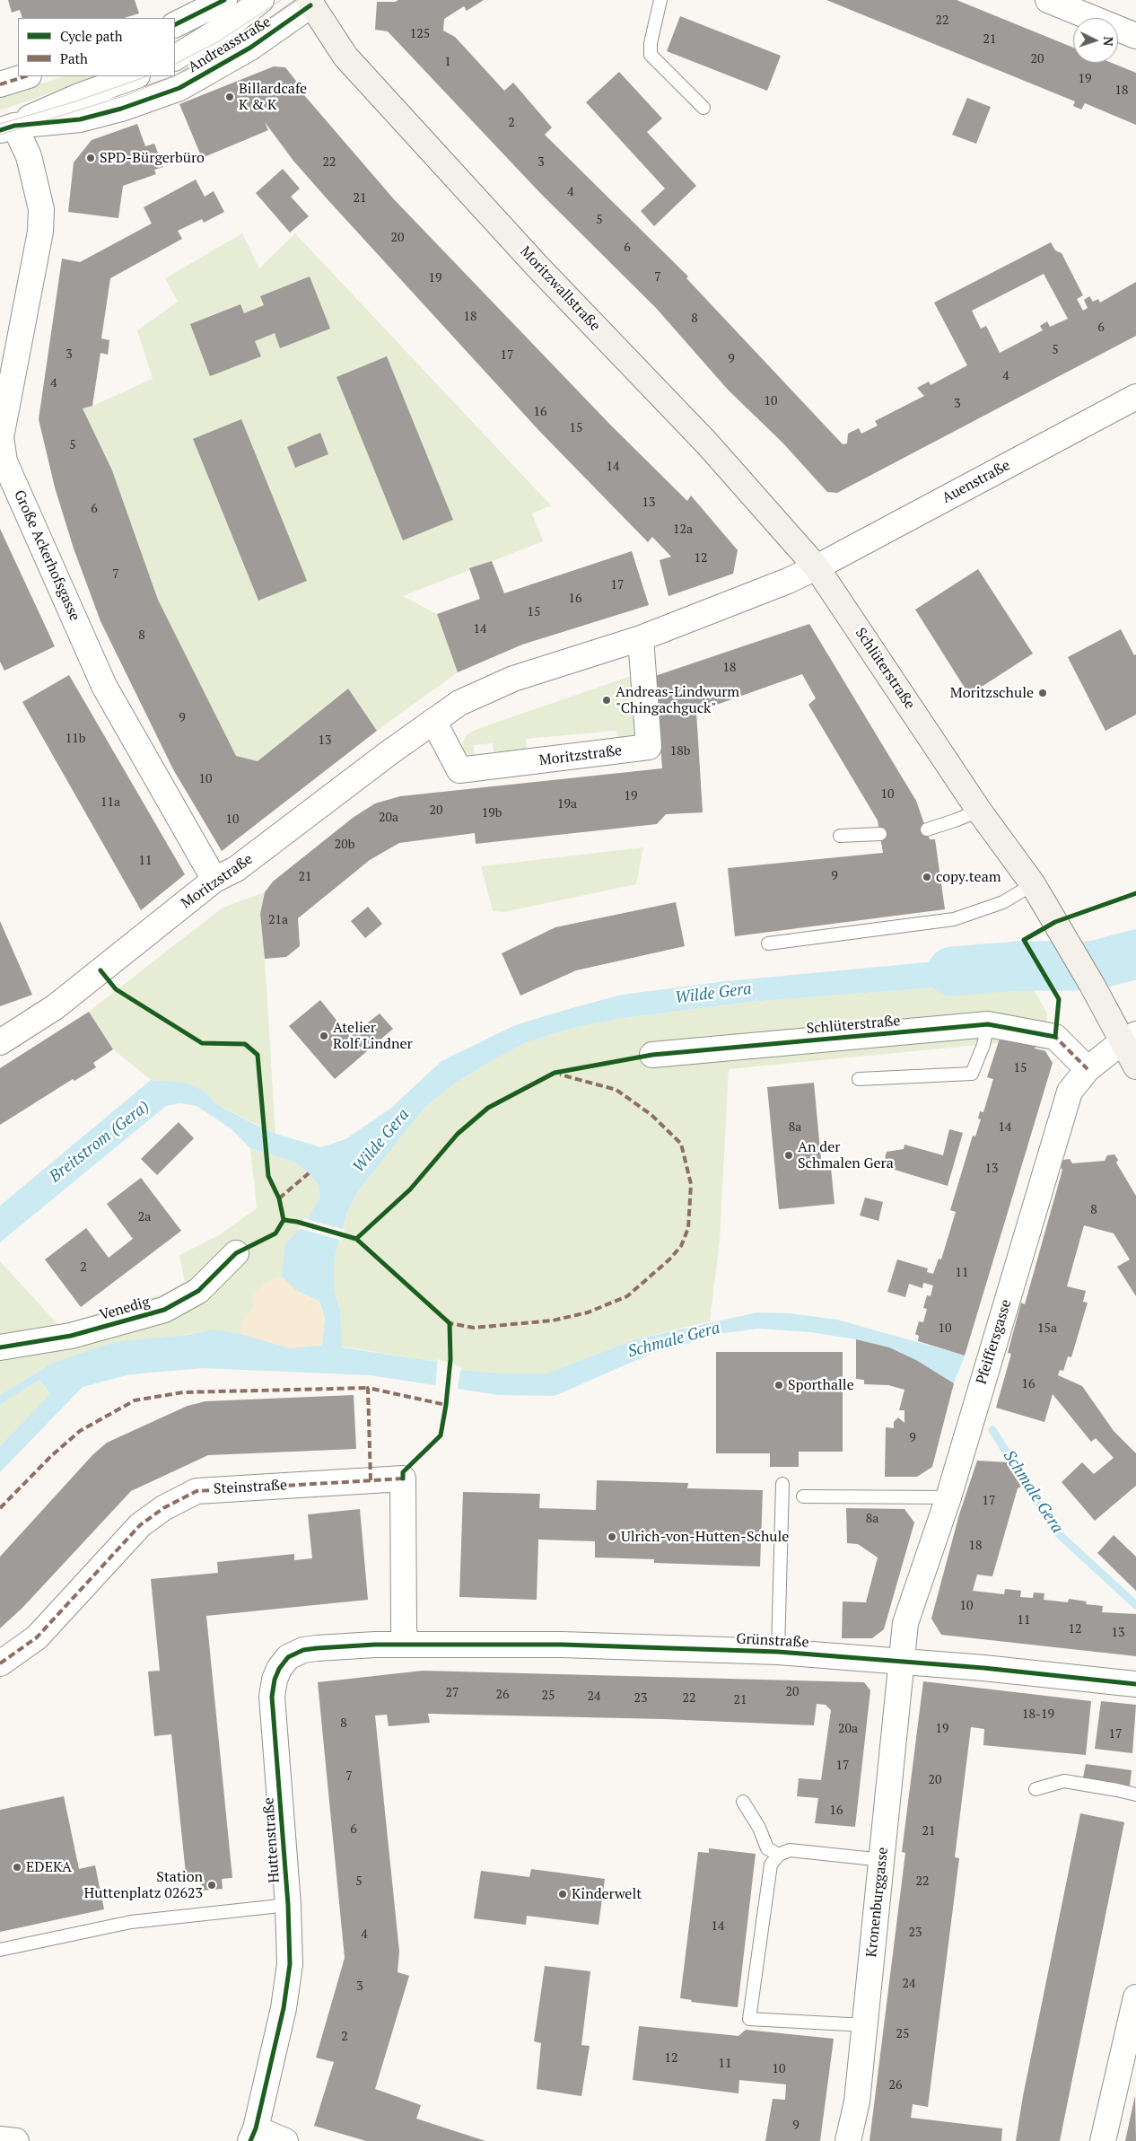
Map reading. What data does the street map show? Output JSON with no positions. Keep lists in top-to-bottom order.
{
  "streets": {
    "main road": ["Moritzwallstraße", "Schlüterstraße"],
    "street": [
      "Andreasstraße",
      "Auenstraße",
      "Große Ackerhofsgasse",
      "Moritzstraße",
      "Venedig",
      "Pfeiffersgasse",
      "Steinstraße",
      "Grünstraße",
      "Huttenstraße",
      "Kronenburggasse"
    ]
  },
  "crossings": [
    ["Andreasstraße", "Moritzwallstraße"],
    ["Andreasstraße", "Große Ackerhofsgasse"],
    ["Moritzwallstraße", "Auenstraße"],
    ["Moritzwallstraße", "Schlüterstraße"],
    ["Moritzwallstraße", "Moritzstraße"],
    ["Auenstraße", "Schlüterstraße"],
    ["Auenstraße", "Moritzstraße"],
    ["Große Ackerhofsgasse", "Moritzstraße"],
    ["Schlüterstraße", "Moritzstraße"],
    ["Schlüterstraße", "Pfeiffersgasse"],
    ["Pfeiffersgasse", "Grünstraße"],
    ["Pfeiffersgasse", "Kronenburggasse"],
    ["Steinstraße", "Grünstraße"],
    ["Steinstraße", "Huttenstraße"],
    ["Grünstraße", "Huttenstraße"],
    ["Grünstraße", "Kronenburggasse"]
  ],
  "water": ["Wilde Gera", "Breitstrom (Gera)", "Schmale Gera"],
  "places": [
    "Billardcafe K & K",
    "SPD-Bürgerbüro",
    "Moritzschule",
    "Andreas-Lindwurm \"Chingachguck\"",
    "copy.team",
    "Atelier Rolf Lindner",
    "An der Schmalen Gera",
    "Sporthalle",
    "Ulrich-von-Hutten-Schule",
    "EDEKA",
    "Station Huttenplatz 02623",
    "Kinderwelt"
  ],
  "house_numbers": [
    "22",
    "125",
    "21",
    "20",
    "1",
    "19",
    "18",
    "2",
    "22",
    "3",
    "4",
    "21",
    "5",
    "20",
    "6",
    "7",
    "19",
    "18",
    "8",
    "6",
    "5",
    "3",
    "17",
    "9",
    "4",
    "4",
    "10",
    "3",
    "16",
    "15",
    "5",
    "14",
    "13",
    "6",
    "12a",
    "12",
    "7",
    "17",
    "16",
    "15",
    "14",
    "8",
    "18",
    "9",
    "11b",
    "13",
    "18b",
    "10",
    "10",
    "19",
    "11a",
    "19a",
    "20",
    "19b",
    "20a",
    "10",
    "20b",
    "11",
    "9",
    "21",
    "21a",
    "15",
    "8a",
    "14",
    "13",
    "8",
    "2a",
    "2",
    "11",
    "10",
    "15a",
    "16",
    "9",
    "17",
    "8a",
    "18",
    "10",
    "11",
    "12",
    "13",
    "20",
    "27",
    "26",
    "25",
    "24",
    "23",
    "22",
    "21",
    "18-19",
    "8",
    "20a",
    "19",
    "17",
    "17",
    "7",
    "20",
    "16",
    "6",
    "21",
    "5",
    "22",
    "14",
    "23",
    "4",
    "24",
    "3",
    "25",
    "2",
    "12",
    "11",
    "10",
    "26",
    "9"
  ],
  "legend": ["Cycle path", "Path"],
  "north": "right"
}
